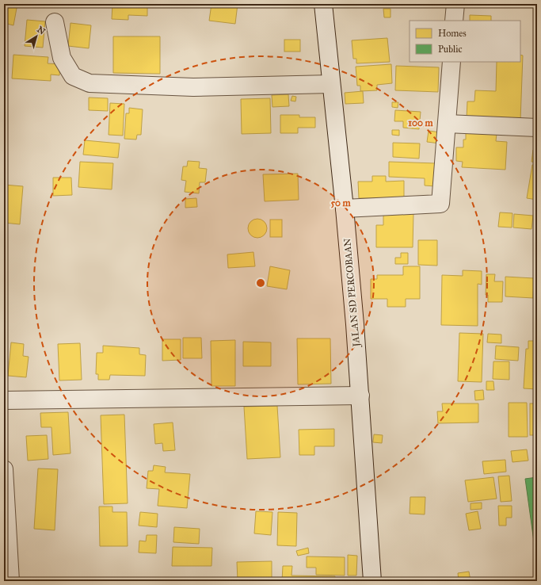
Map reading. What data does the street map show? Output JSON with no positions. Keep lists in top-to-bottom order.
{
  "streets": {
    "street": ["JALAN SD PERCOBAAN"]
  },
  "legend": ["Homes", "Public"],
  "north": "top right",
  "rings": ["100 m", "50 m"]
}
